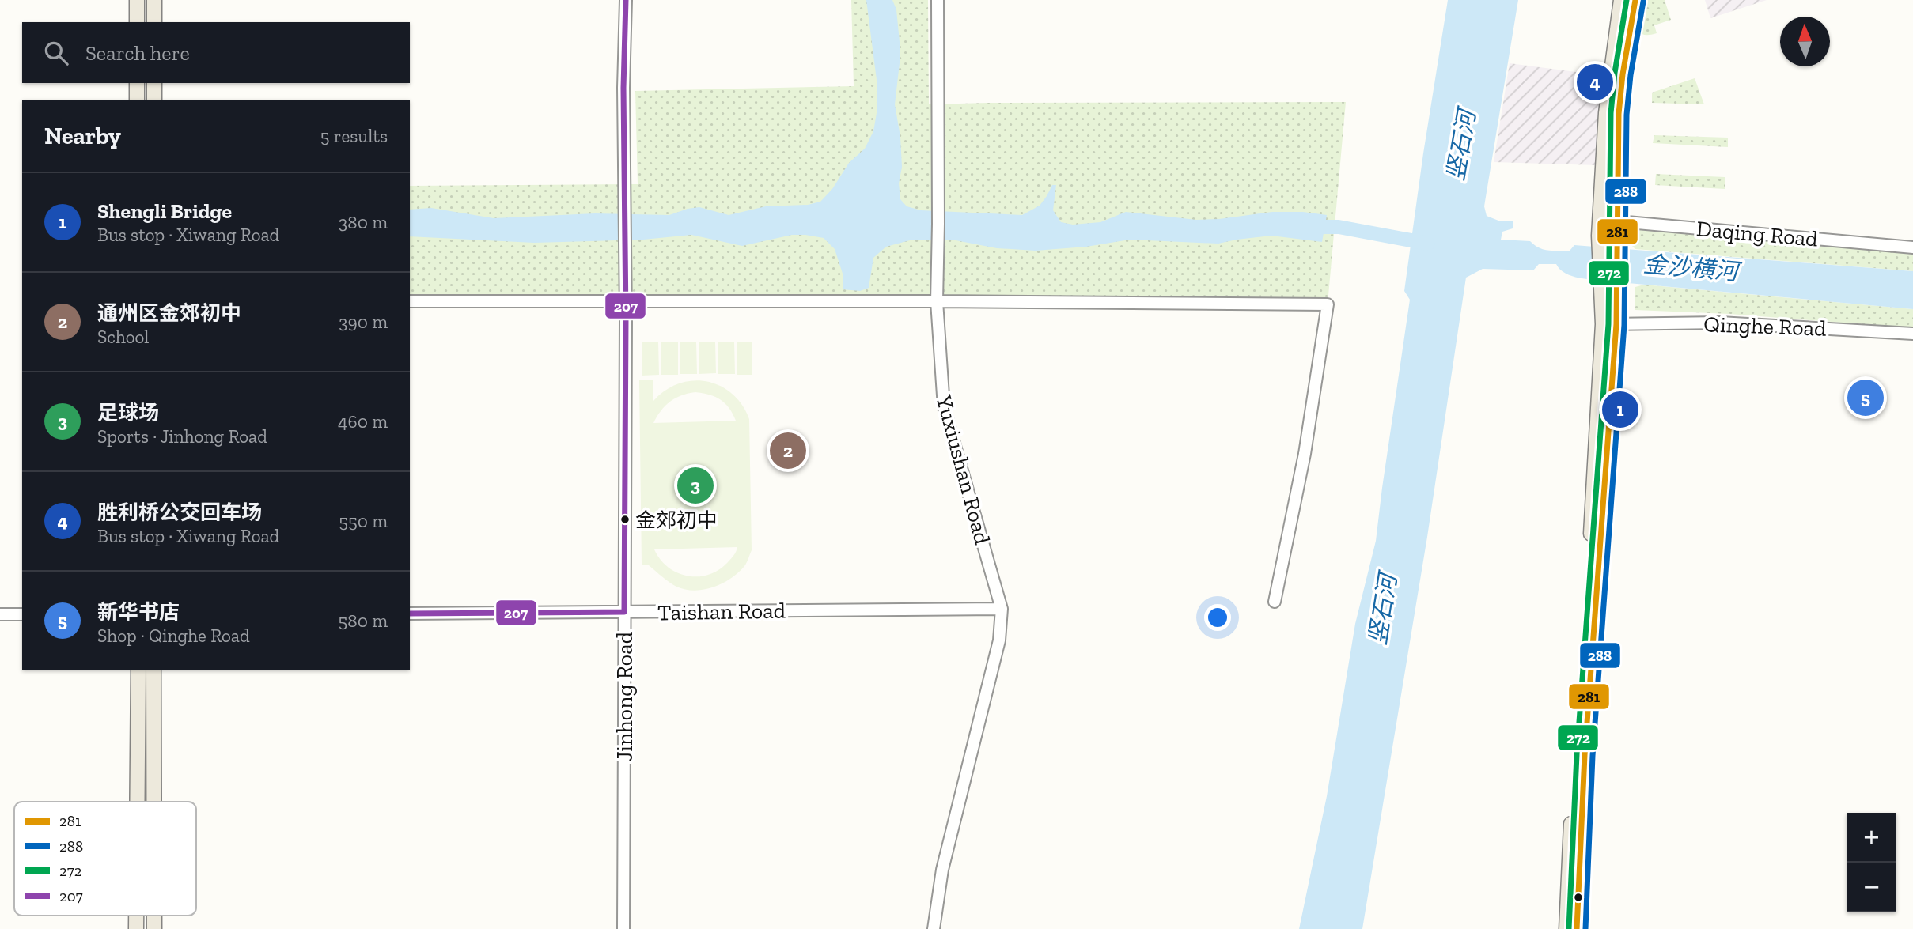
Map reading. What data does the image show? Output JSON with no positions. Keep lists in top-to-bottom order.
{
  "streets": {
    "street": [
      "Daqing Road",
      "Qinghe Road",
      "Yuxiushan Road",
      "Taishan Road",
      "Jinhong Road"
    ]
  },
  "crossings": [
    ["Yuxiushan Road", "Taishan Road"],
    ["Taishan Road", "Jinhong Road"]
  ],
  "water": ["竖石河", "金沙横河"],
  "places": ["金郊初中"],
  "lines": [
    "transit line 281",
    "transit line 272",
    "transit line 207",
    "transit line 288"
  ],
  "legend": [
    "281",
    "288",
    "272",
    "207"
  ],
  "north": "top",
  "page": {
    "search": "Search here",
    "pins": [
      "4",
      "5",
      "1",
      "2",
      "3"
    ],
    "heading": ["Nearby", "5 results"],
    "list": [
      {
        "mark": "1",
        "name": "Shengli Bridge",
        "note": "Bus stop · Xiwang Road",
        "value": "380 m"
      },
      {
        "mark": "2",
        "name": "通州区金郊初中",
        "note": "School",
        "value": "390 m"
      },
      {
        "mark": "3",
        "name": "足球场",
        "note": "Sports · Jinhong Road",
        "value": "460 m"
      },
      {
        "mark": "4",
        "name": "胜利桥公交回车场",
        "note": "Bus stop · Xiwang Road",
        "value": "550 m"
      },
      {
        "mark": "5",
        "name": "新华书店",
        "note": "Shop · Qinghe Road",
        "value": "580 m"
      }
    ],
    "map_buttons": ["+", "−"]
  }
}
